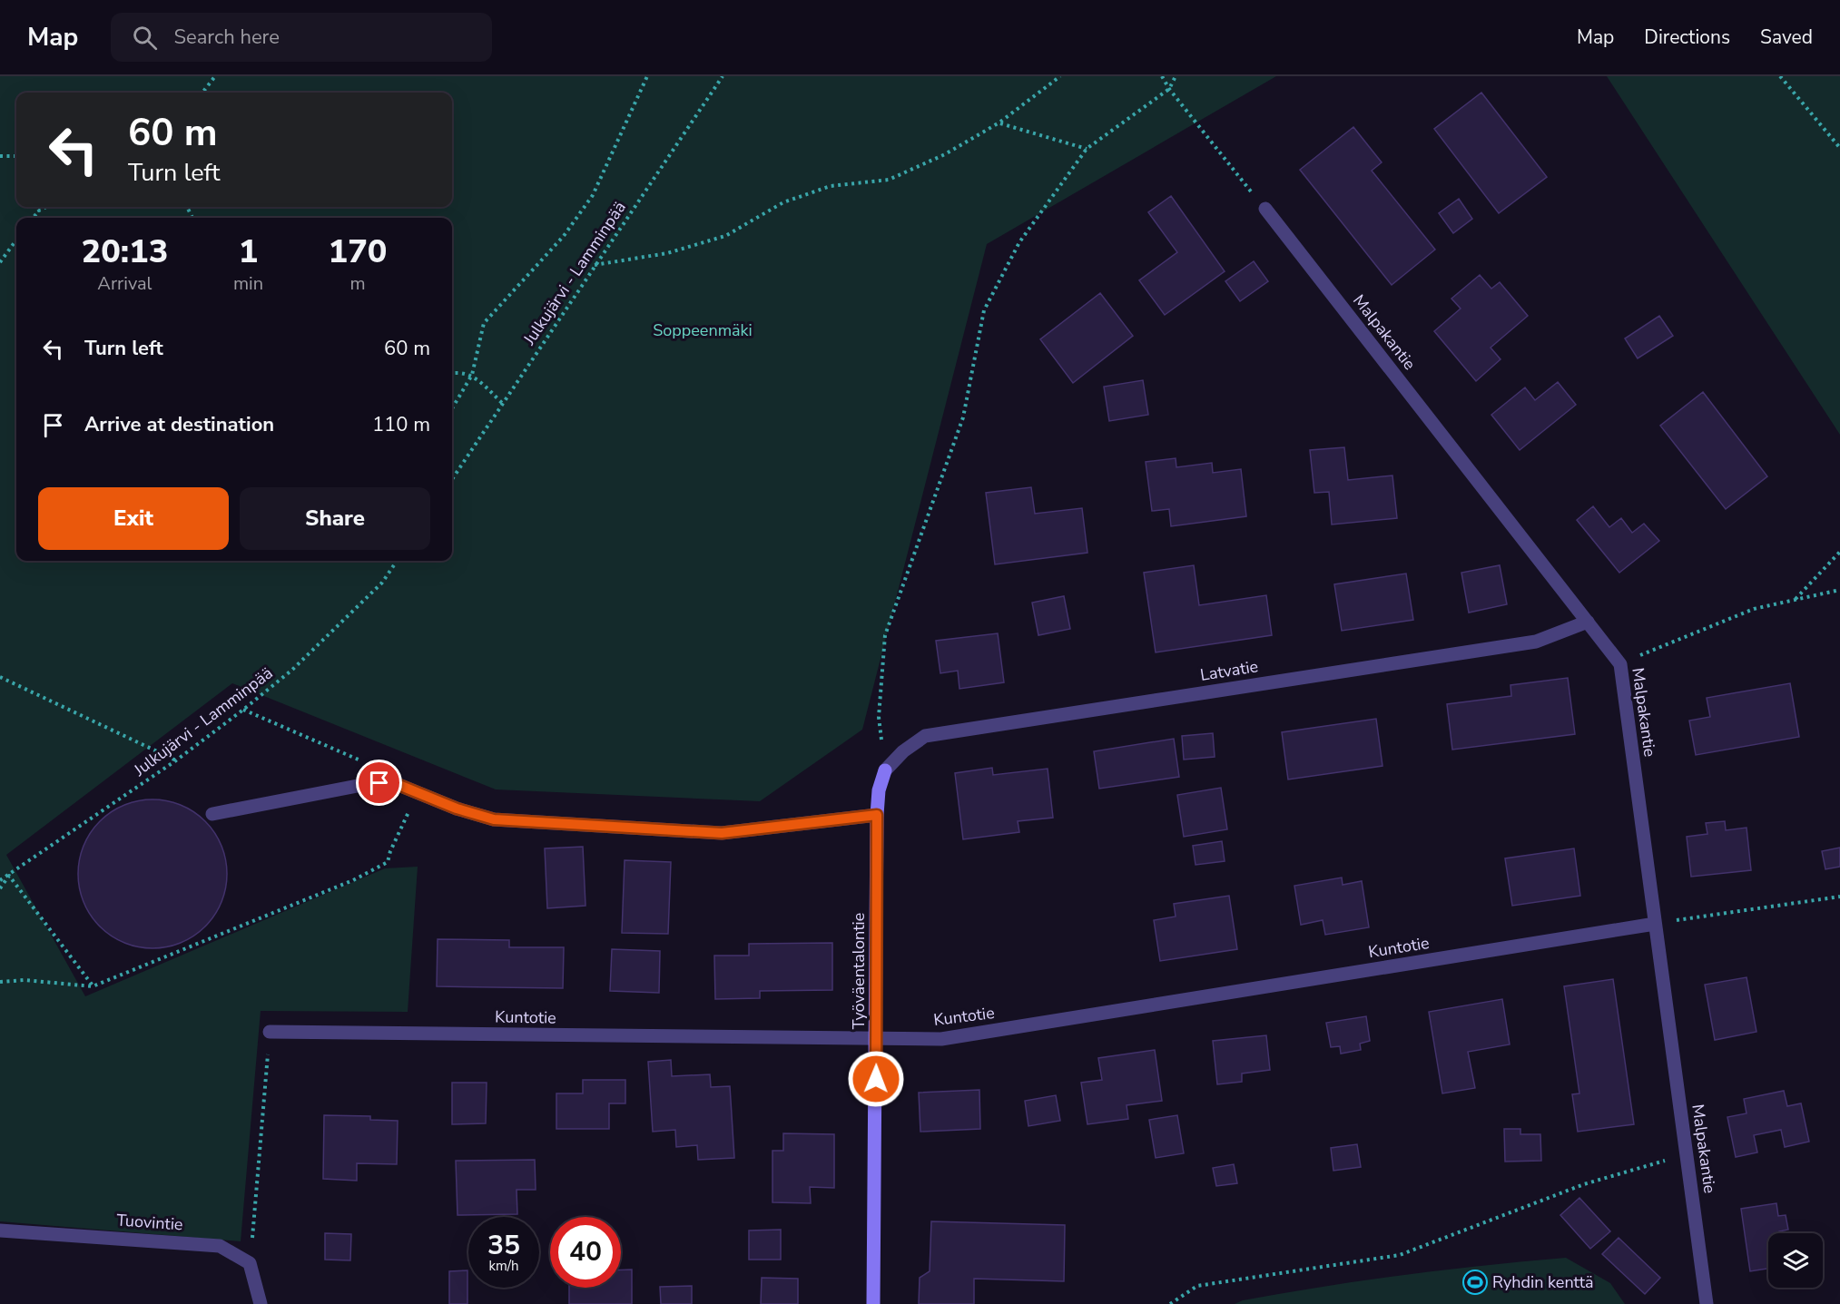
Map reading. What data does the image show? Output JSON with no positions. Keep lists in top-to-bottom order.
{
  "streets": {
    "street": [
      "Malpakantie",
      "Latvatie",
      "Kuntotie",
      "Työväentalontie",
      "Tuovintie"
    ],
    "path": ["Julkujärvi - Lamminpää"]
  },
  "crossings": [
    ["Malpakantie", "Latvatie"],
    ["Malpakantie", "Kuntotie"],
    ["Latvatie", "Työväentalontie"],
    ["Kuntotie", "Työväentalontie"]
  ],
  "parks": ["Soppeenmäki"],
  "places": {
    "sports": ["Ryhdin kenttä"]
  },
  "page": {
    "header": "Map",
    "search": "Search here",
    "nav": ["Map", "Directions", "Saved"],
    "turn": ["60 m", "Turn left"],
    "eta": [
      "20:13",
      "Arrival",
      "1",
      "min",
      "170",
      "m"
    ],
    "list": [
      {
        "name": "Turn left",
        "value": "60 m"
      },
      {
        "name": "Arrive at destination",
        "value": "110 m"
      }
    ],
    "buttons": ["Exit", "Share"],
    "speed": "35 km/h",
    "limit": "40"
  }
}
